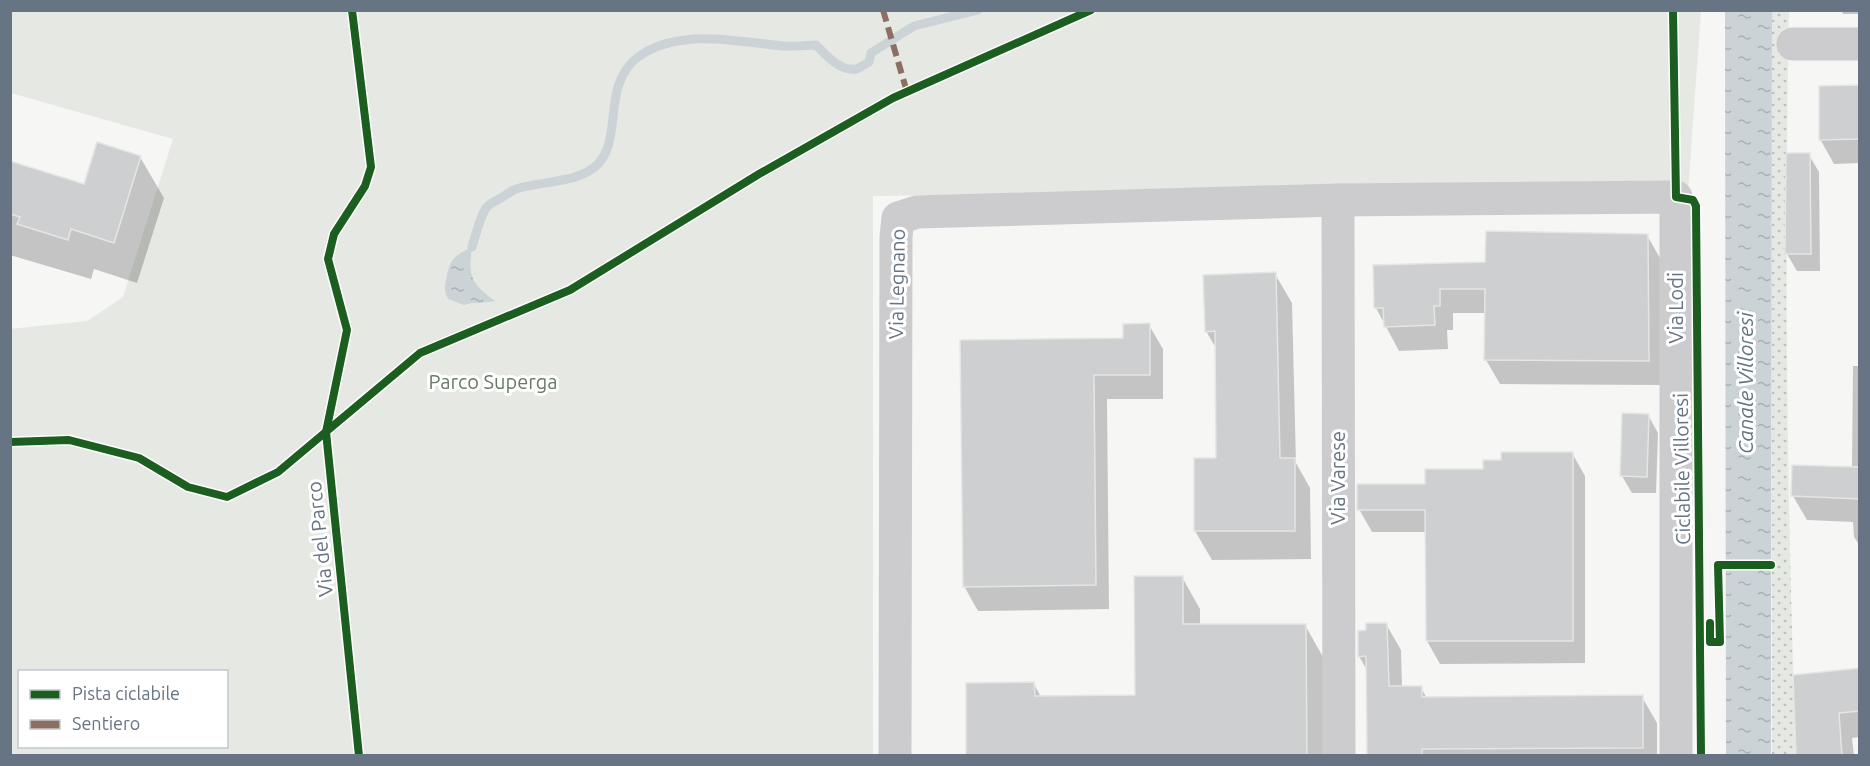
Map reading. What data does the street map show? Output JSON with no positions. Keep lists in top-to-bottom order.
{
  "streets": {
    "street": ["Via Legnano", "Via Lodi", "Via Varese"],
    "cycle path": ["Ciclabile Villoresi", "Via del Parco"]
  },
  "crossings": [
    ["Via Legnano", "Via Lodi"],
    ["Via Legnano", "Via Varese"],
    ["Via Lodi", "Via Varese"]
  ],
  "water": ["Canale Villoresi"],
  "parks": ["Parco Superga"],
  "legend": ["Pista ciclabile", "Sentiero"]
}
